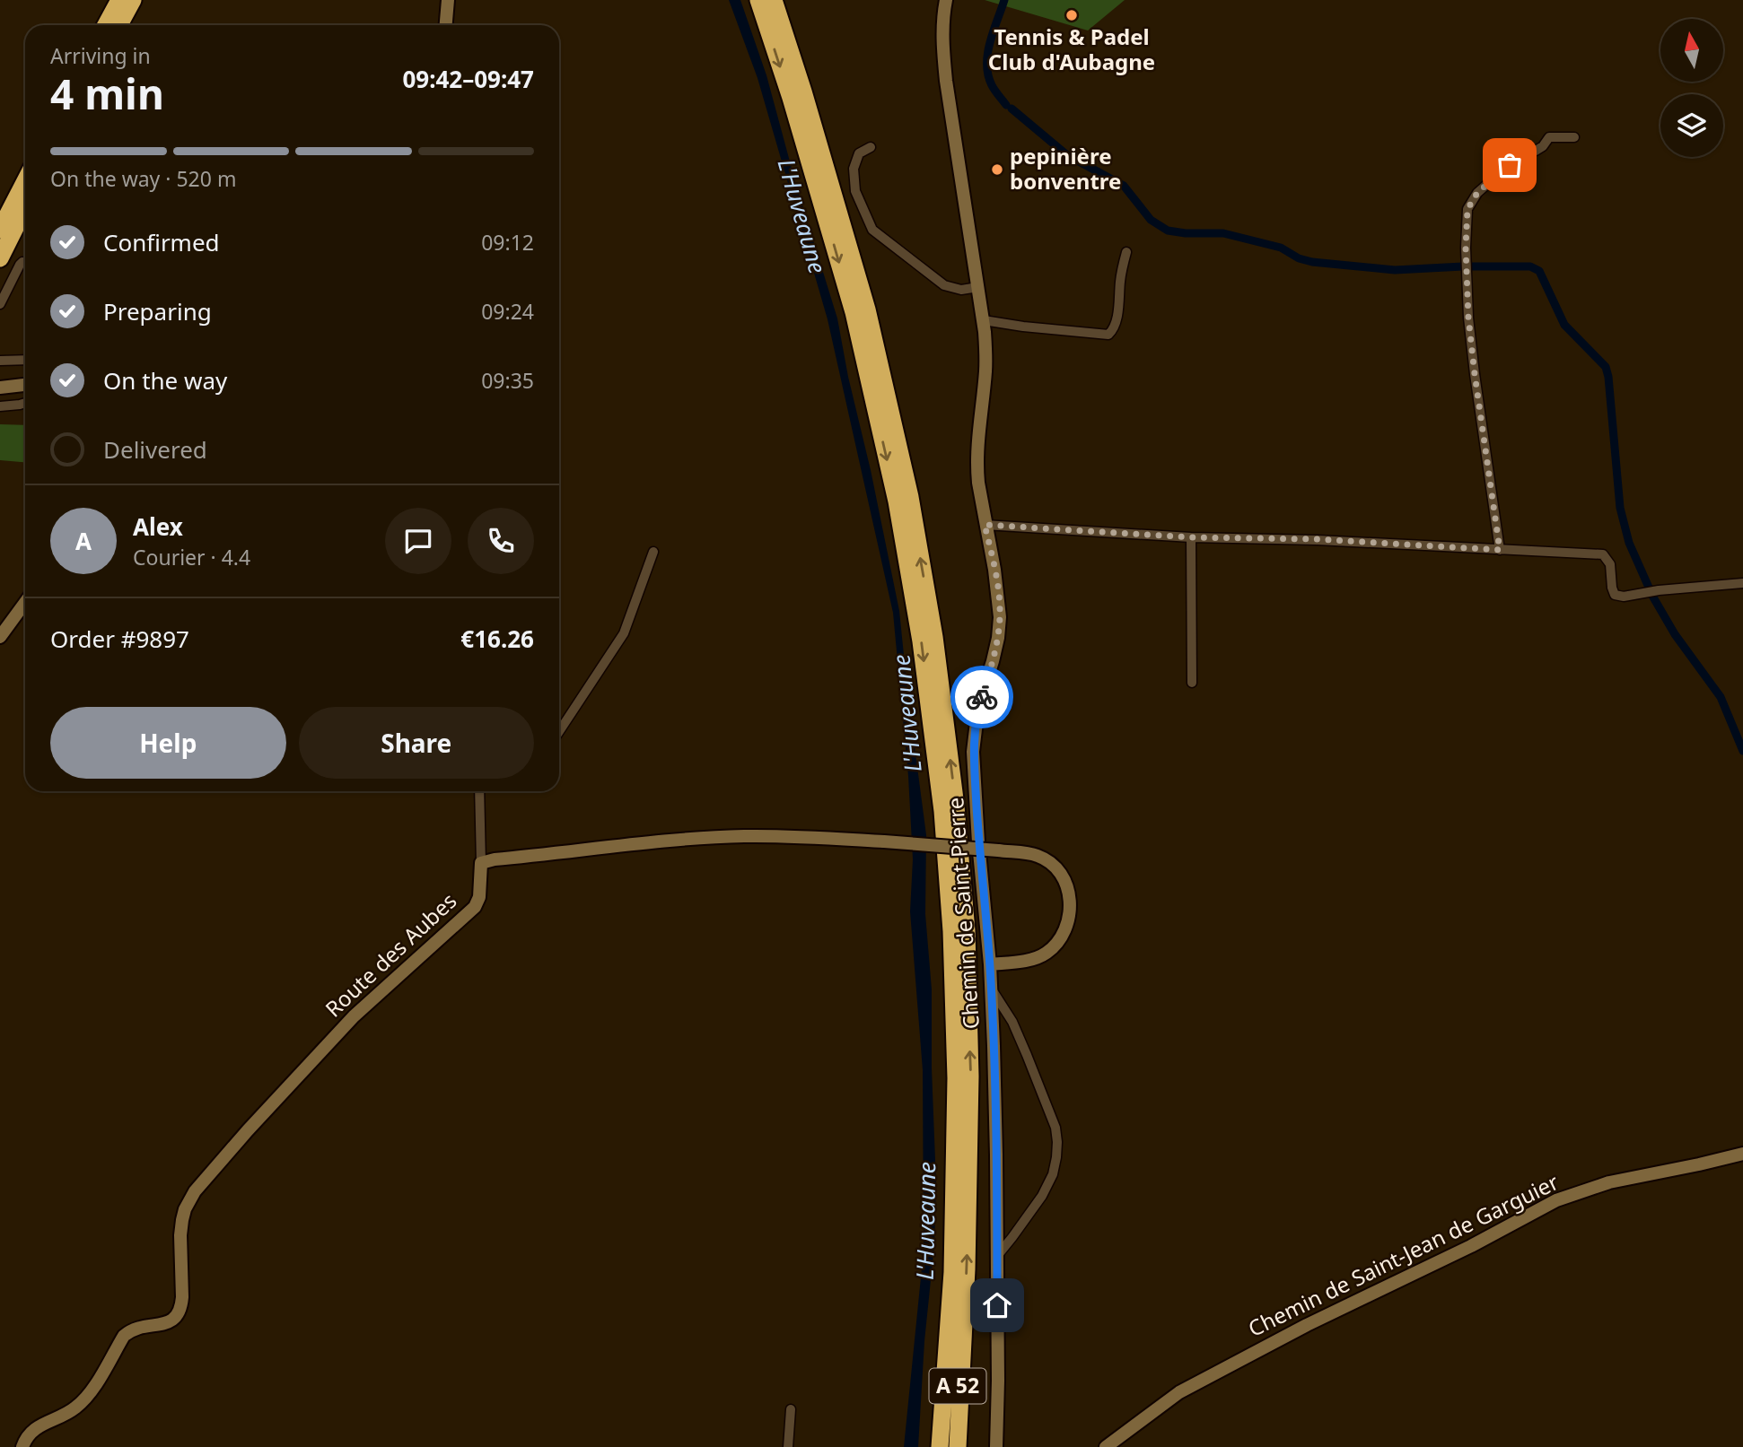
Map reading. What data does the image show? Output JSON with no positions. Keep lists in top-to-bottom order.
{
  "streets": {
    "highway": ["A 52"],
    "street": ["Chemin de Saint-Pierre", "Route des Aubes", "Chemin de Saint-Jean de Garguier"]
  },
  "water": ["L'Huveaune"],
  "places": ["Tennis & Padel Club d'Aubagne", "pepinière bonventre"],
  "north": "top",
  "page": {
    "heading": ["4 min", "Arriving in", "09:42–09:47"],
    "panel": [
      "Alex",
      "Courier · 4.4",
      "Order #9897",
      "€16.26"
    ],
    "bar": "On the way · 520 m",
    "list": [
      ["Confirmed", "09:12"],
      ["Preparing", "09:24"],
      ["On the way", "09:35"],
      "Delivered"
    ],
    "round": "A",
    "buttons": ["Help", "Share"]
  }
}
